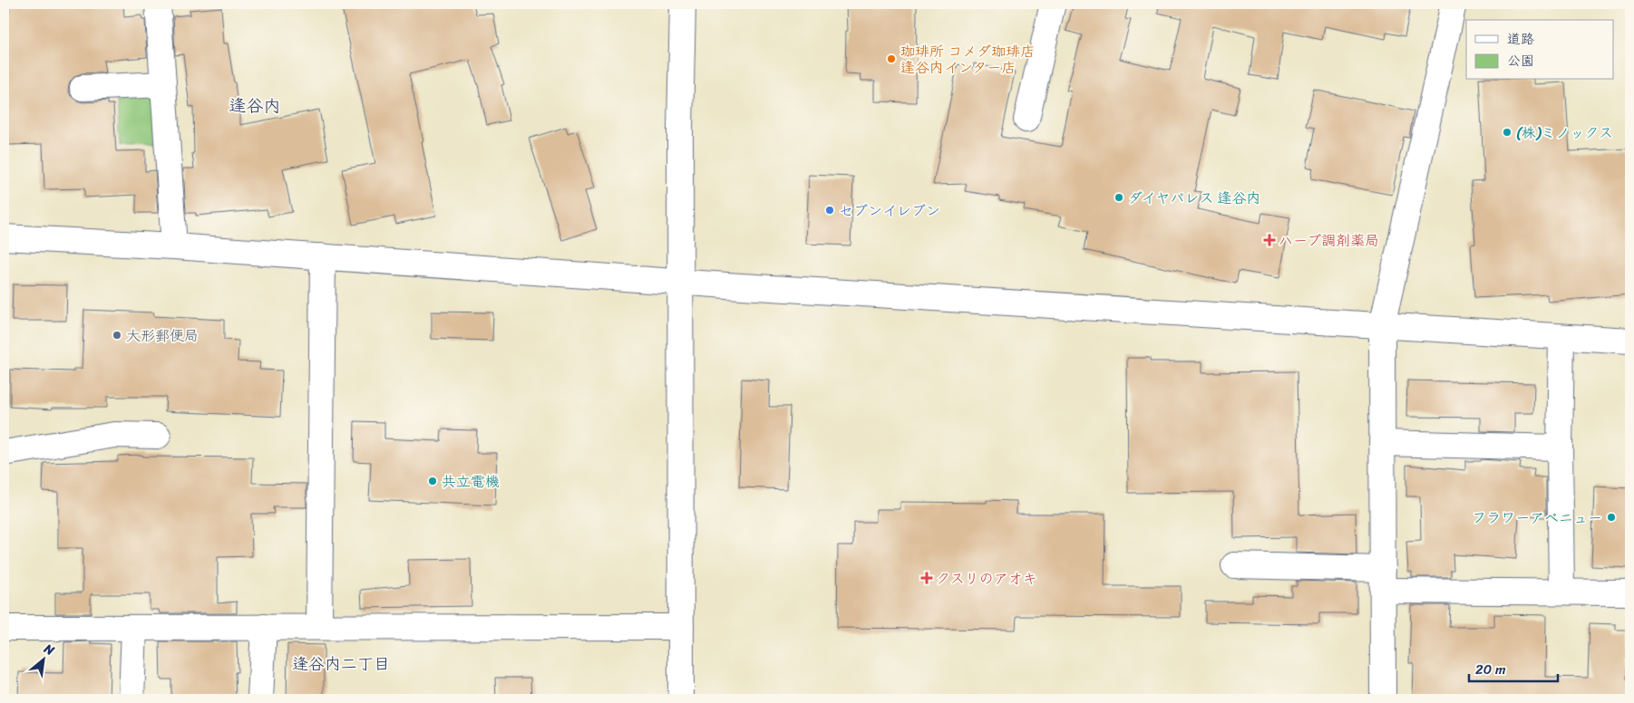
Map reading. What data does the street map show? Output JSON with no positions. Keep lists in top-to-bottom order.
{
  "districts": ["逢谷内", "逢谷内二丁目"],
  "places": {
    "other": [
      "珈琲所 コメダ珈琲店 逢谷内インター店",
      "(株)ミノックス",
      "ダイヤパレス 逢谷内",
      "セブンイレブン",
      "大形郵便局",
      "共立電機",
      "フラワーアベニュー"
    ],
    "health": ["ハーブ調剤薬局", "クスリのアオキ"]
  },
  "legend": ["道路", "公園"],
  "scale_bar": "20 m",
  "north": "top right"
}
